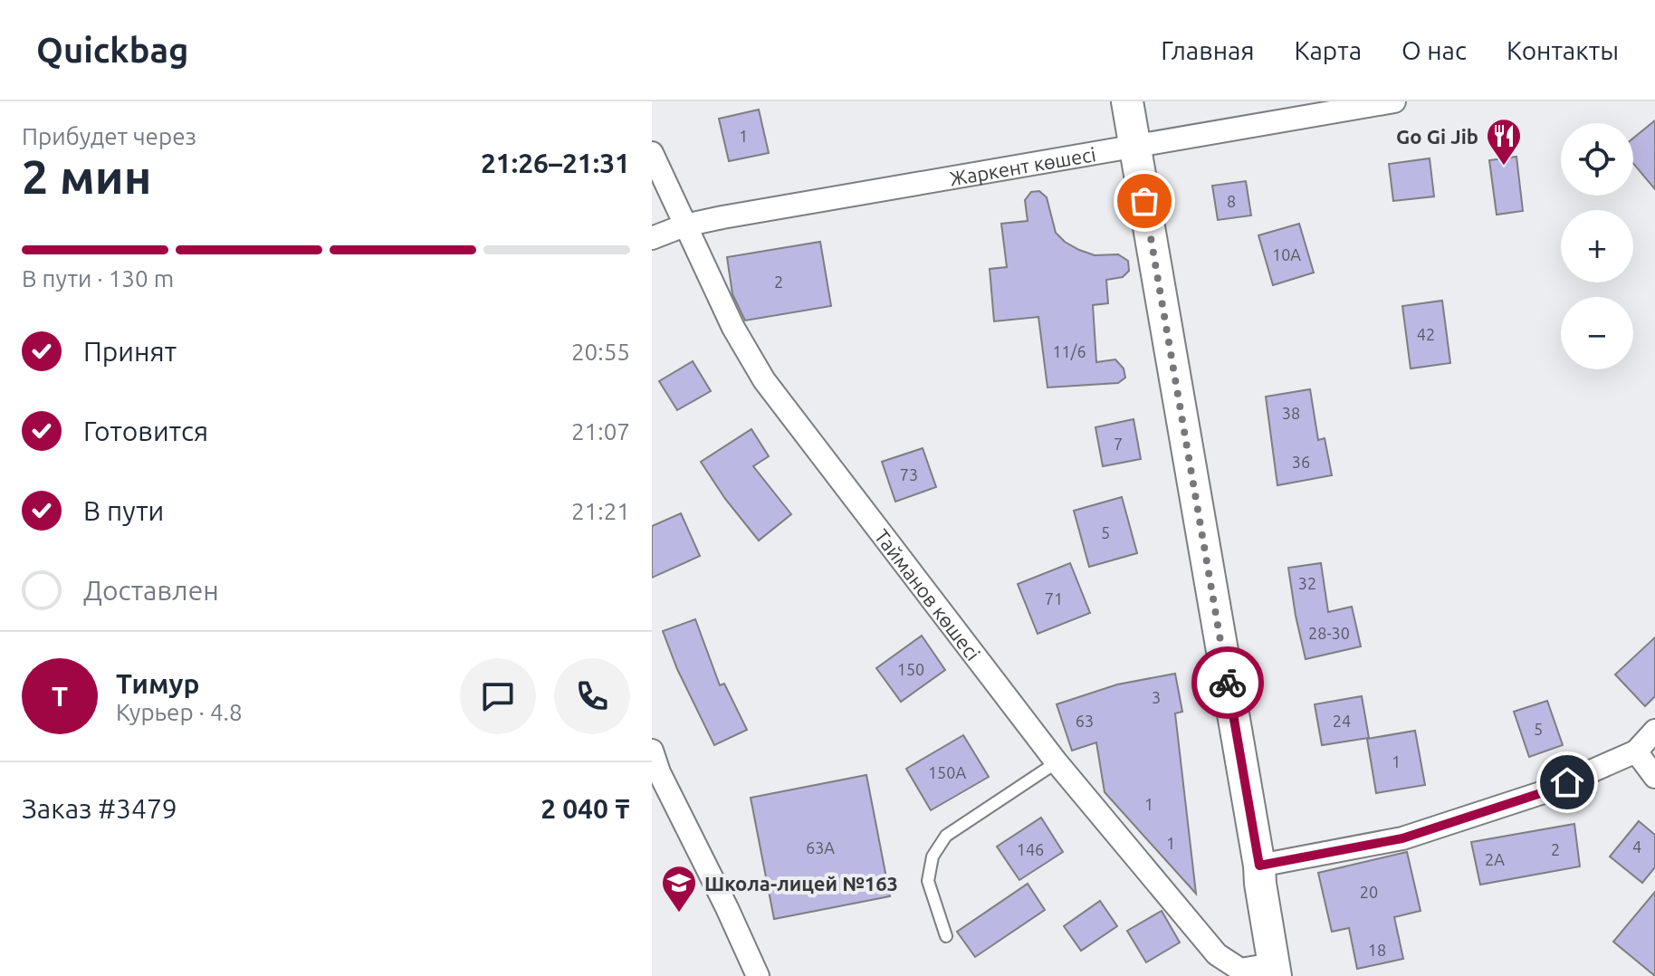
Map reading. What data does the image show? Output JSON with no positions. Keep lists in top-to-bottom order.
{
  "streets": {
    "street": ["Жаркент көшесі", "Тайманов көшесі"]
  },
  "crossings": [
    ["Жаркент көшесі", "Тайманов көшесі"]
  ],
  "places": {
    "restaurant": ["Go Gi Jib"],
    "school or university": ["Школа-лицей №163"]
  },
  "house_numbers": [
    "1",
    "8",
    "10А",
    "2",
    "42",
    "11/6",
    "38",
    "7",
    "36",
    "73",
    "5",
    "32",
    "71",
    "28-30",
    "150",
    "3",
    "63",
    "24",
    "5",
    "1",
    "150А",
    "1",
    "1",
    "4",
    "63А",
    "146",
    "2",
    "2А",
    "20",
    "18"
  ],
  "page": {
    "header": "Quickbag",
    "nav": [
      "Главная",
      "Карта",
      "О нас",
      "Контакты"
    ],
    "heading": ["2 мин", "Прибудет через", "21:26–21:31"],
    "panel": [
      "Тимур",
      "Курьер · 4.8",
      "Заказ #3479",
      "2 040 ₸"
    ],
    "map_buttons": ["+", "−"],
    "bar": "В пути · 130 m",
    "list": [
      ["Принят", "20:55"],
      ["Готовится", "21:07"],
      ["В пути", "21:21"],
      "Доставлен"
    ],
    "round": "Т"
  }
}
